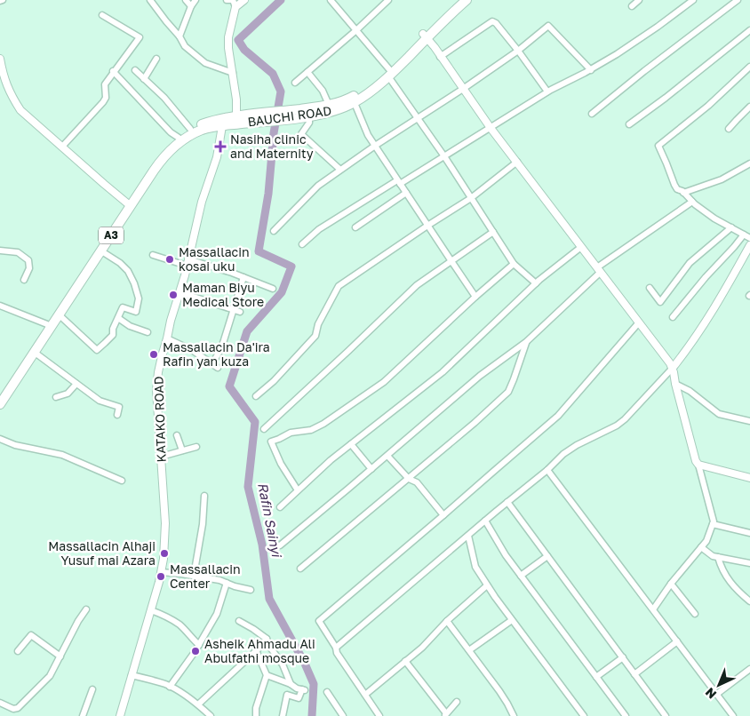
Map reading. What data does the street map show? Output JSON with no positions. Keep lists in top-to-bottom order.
{
  "streets": {
    "highway": ["BAUCHI ROAD", "A3"],
    "street": ["KATAKO ROAD"]
  },
  "crossings": [
    ["BAUCHI ROAD", "KATAKO ROAD"]
  ],
  "water": ["Rafin Sainyi"],
  "places": {
    "health": ["Nasiha clinic and Maternity"],
    "other": [
      "Massallacin kosai uku",
      "Maman Biyu Medical Store",
      "Massallacin Da'ira Rafin yan kuza",
      "Massallacin Alhaji Yusuf mai Azara",
      "Massallacin Center",
      "Asheik Ahmadu Ali Abulfathi mosque"
    ]
  },
  "north": "bottom left"
}
